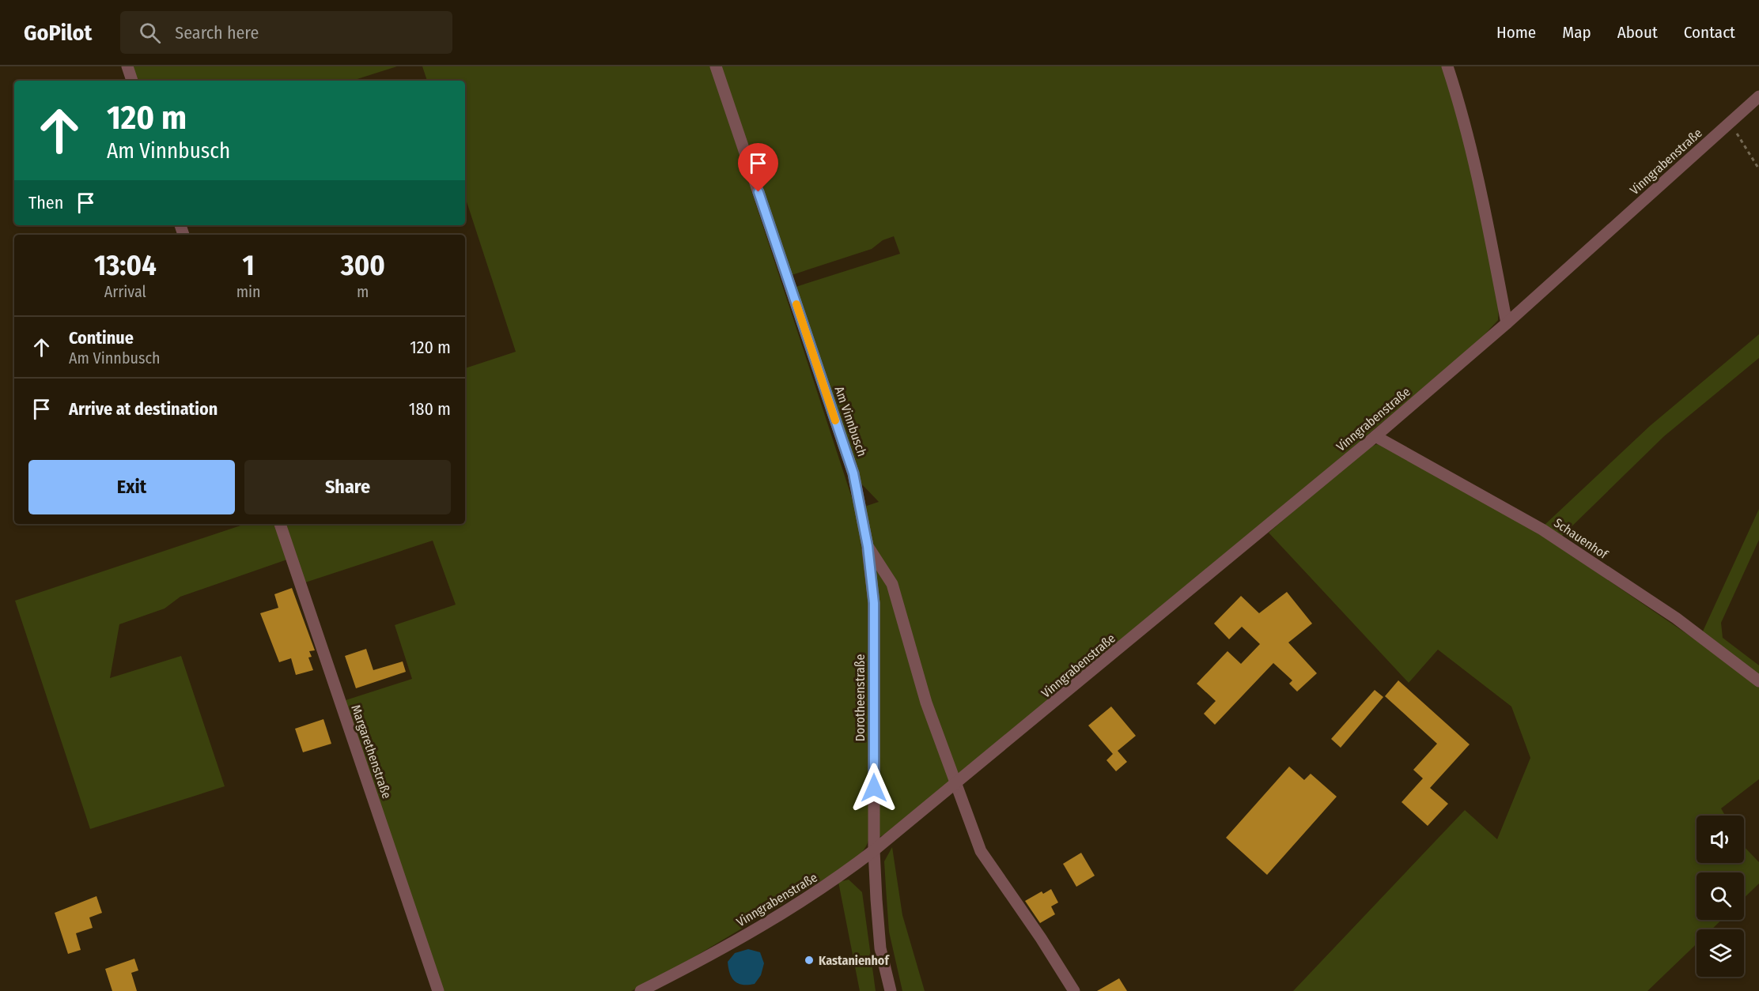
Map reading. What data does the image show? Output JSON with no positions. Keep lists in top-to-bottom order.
{
  "streets": {
    "street": [
      "Vinngrabenstraße",
      "Am Vinnbusch",
      "Schauenhof",
      "Dorotheenstraße",
      "Margarethenstraße"
    ]
  },
  "crossings": [
    ["Vinngrabenstraße", "Am Vinnbusch"],
    ["Vinngrabenstraße", "Schauenhof"],
    ["Vinngrabenstraße", "Dorotheenstraße"],
    ["Am Vinnbusch", "Dorotheenstraße"]
  ],
  "places": ["Kastanienhof"],
  "page": {
    "header": "GoPilot",
    "search": "Search here",
    "nav": [
      "Home",
      "Map",
      "About",
      "Contact"
    ],
    "turn": ["120 m", "Am Vinnbusch"],
    "then": "Then",
    "eta": [
      "13:04",
      "Arrival",
      "1",
      "min",
      "300",
      "m"
    ],
    "list": [
      {
        "name": "Continue",
        "note": "Am Vinnbusch",
        "value": "120 m"
      },
      {
        "name": "Arrive at destination",
        "value": "180 m"
      }
    ],
    "buttons": ["Exit", "Share"]
  }
}
